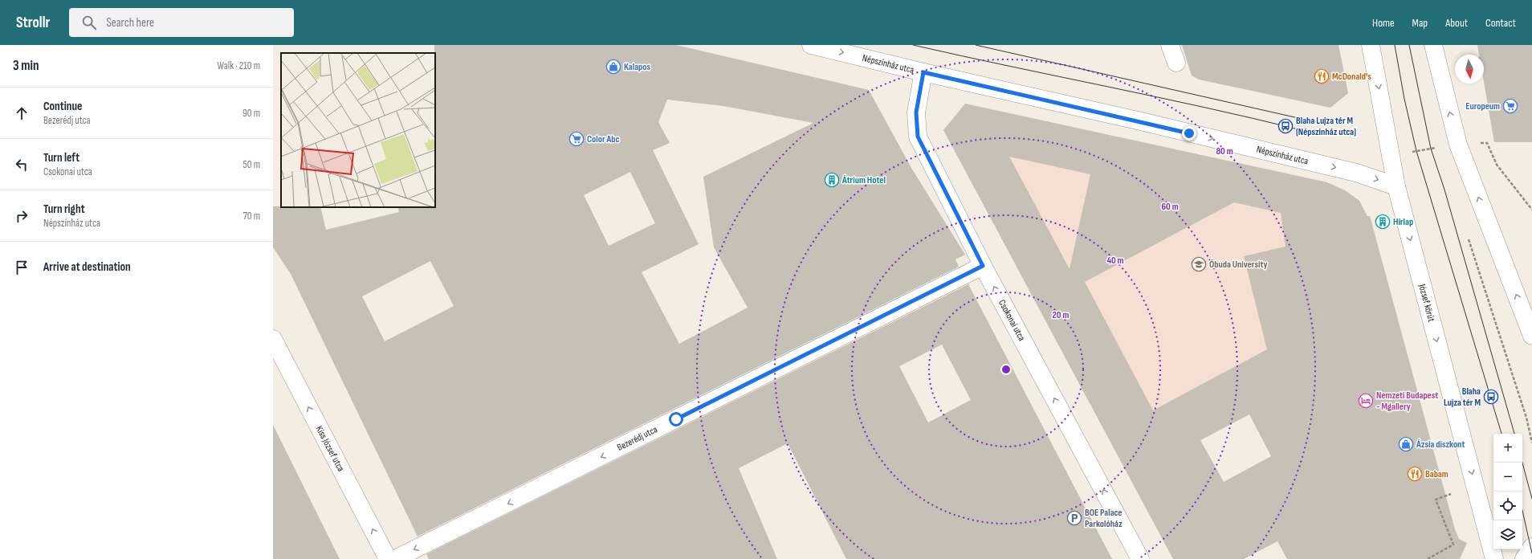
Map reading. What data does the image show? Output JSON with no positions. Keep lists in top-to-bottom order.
{
  "streets": {
    "street": [
      "Népszínház utca",
      "József körút",
      "Csokonai utca",
      "Bezerédj utca",
      "Kiss József utca"
    ]
  },
  "crossings": [
    ["Népszínház utca", "József körút"],
    ["Népszínház utca", "Csokonai utca"],
    ["Csokonai utca", "Bezerédj utca"]
  ],
  "one_way": [
    "Népszínház utca",
    "Csokonai utca",
    "Bezerédj utca",
    "Kiss József utca"
  ],
  "places": {
    "shop": ["Kalapos", "Ázsia diszkont"],
    "restaurant": ["McDonald's", "Babam"],
    "supermarket": ["Europeum", "Color Abc"],
    "bus stop": ["Blaha Lujza tér M (Népszínház utca)", "Blaha Lujza tér M"],
    "building": ["Átrium Hotel", "Hírlap"],
    "school or university": ["Óbuda University"],
    "hotel": ["Nemzeti Budapest - Mgallery"],
    "parking": ["BOE Palace Parkolóház"]
  },
  "north": "bottom",
  "page": {
    "header": "Strollr",
    "search": "Search here",
    "nav": [
      "Home",
      "Map",
      "About",
      "Contact"
    ],
    "heading": ["3 min", "Walk · 210 m"],
    "list": [
      ["Continue", "Bezerédj utca", "90 m"],
      ["Turn left", "Csokonai utca", "50 m"],
      ["Turn right", "Népszínház utca", "70 m"],
      "Arrive at destination"
    ],
    "map_buttons": ["+", "−"]
  },
  "rings": [
    "80 m",
    "60 m",
    "40 m",
    "20 m"
  ]
}
